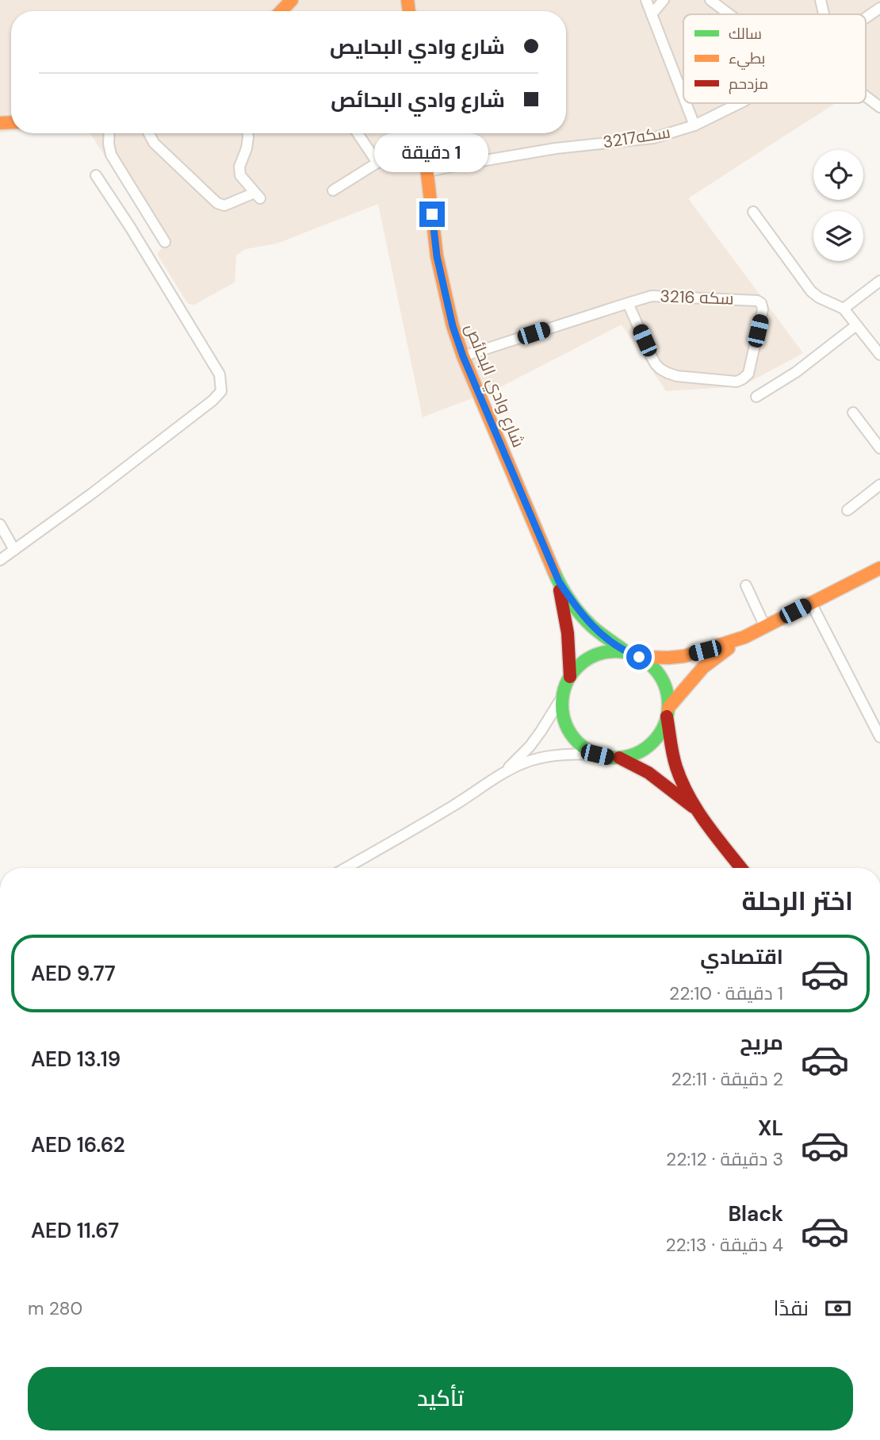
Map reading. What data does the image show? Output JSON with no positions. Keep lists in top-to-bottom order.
{
  "streets": {
    "street": ["سكه3217", "سكه 3216", "شارع وادي البحائص"]
  },
  "crossings": [
    ["سكه3217", "شارع وادي البحائص"],
    ["سكه 3216", "شارع وادي البحائص"]
  ],
  "legend": ["سالك", "بطيء", "مزدحم"],
  "page": {
    "banner": ["شارع وادي البحايص", "شارع وادي البحائص"],
    "bubble": "1 دقيقة",
    "heading": "اختر الرحلة",
    "list": [
      {
        "name": "اقتصادي",
        "note": "1 دقيقة · 22:10",
        "value": "AED 9.77"
      },
      {
        "name": "مريح",
        "note": "2 دقيقة · 22:11",
        "value": "AED 13.19"
      },
      {
        "name": "XL",
        "note": "3 دقيقة · 22:12",
        "value": "AED 16.62"
      },
      {
        "name": "Black",
        "note": "4 دقيقة · 22:13",
        "value": "AED 11.67"
      }
    ],
    "pay": ["نقدًا", "280 m"],
    "buttons": "تأكيد"
  }
}
